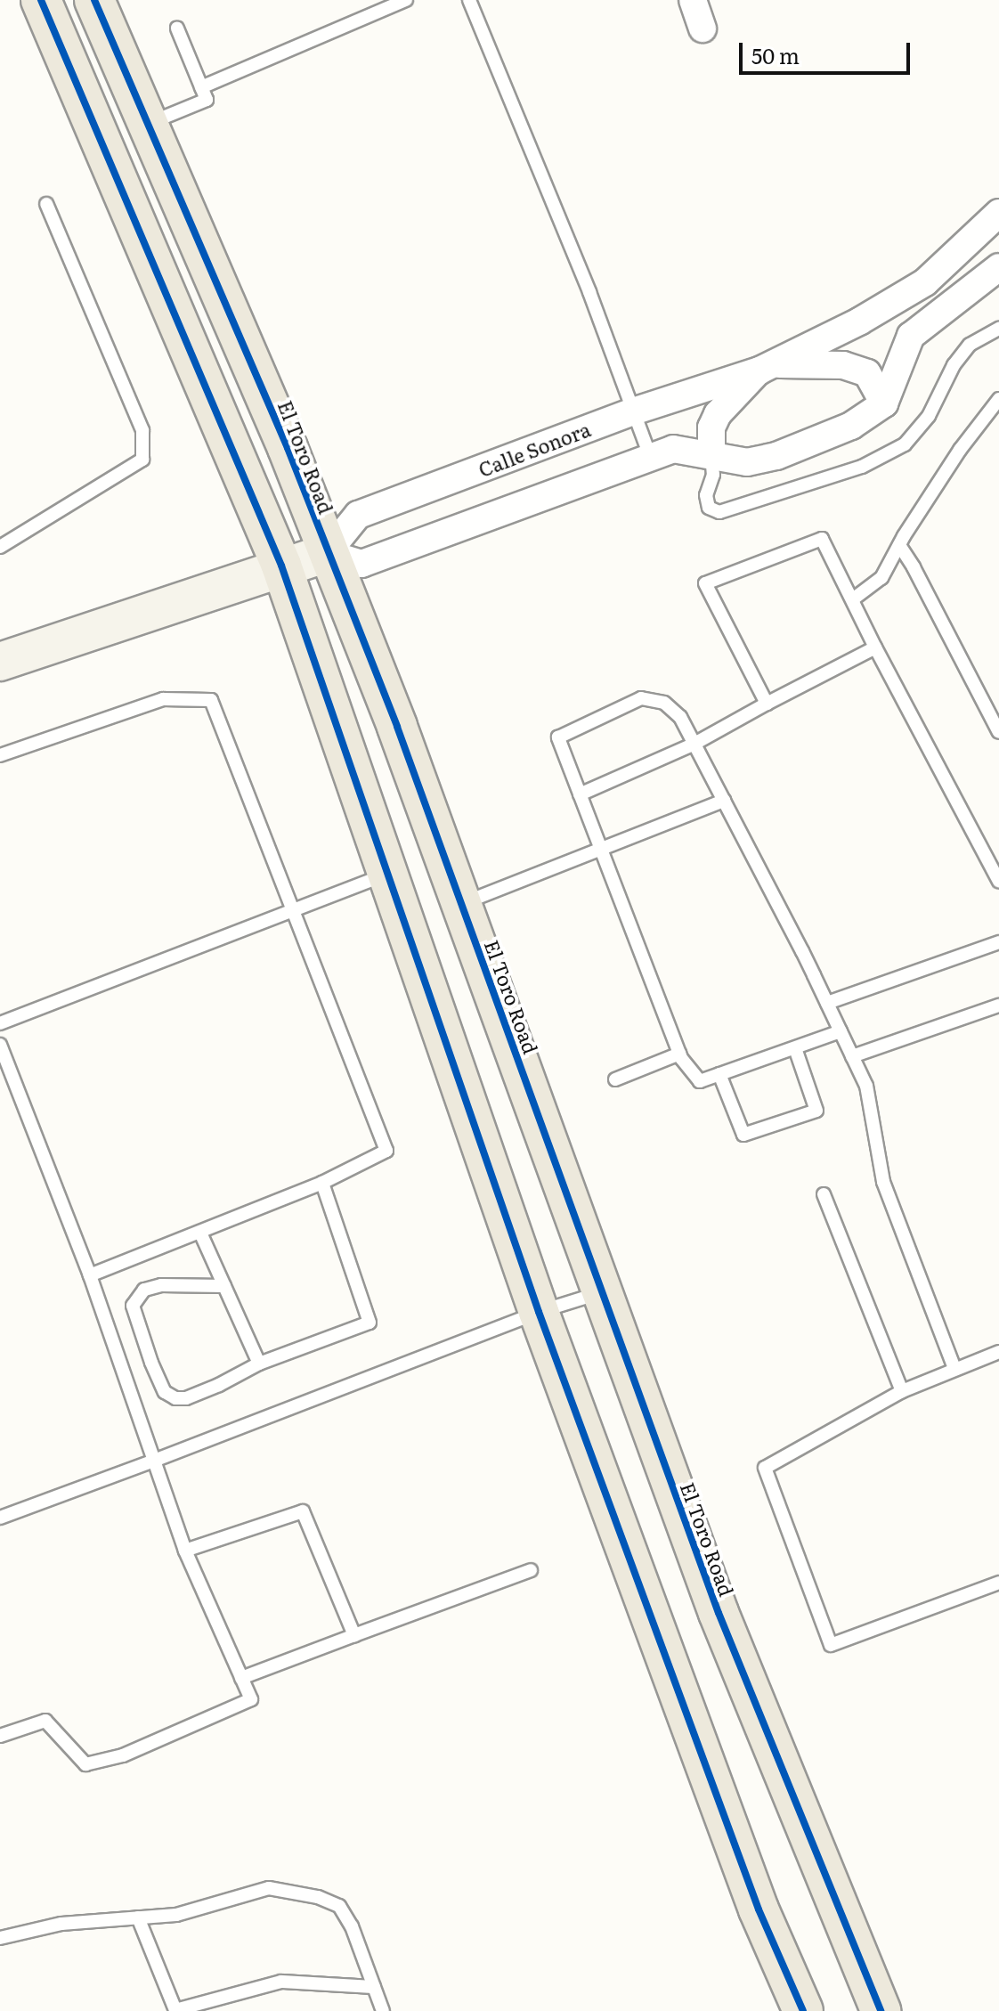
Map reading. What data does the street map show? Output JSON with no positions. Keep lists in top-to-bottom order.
{
  "streets": {
    "main road": ["El Toro Road"],
    "street": ["Calle Sonora"]
  },
  "crossings": [
    ["Calle Sonora", "El Toro Road"]
  ],
  "scale_bar": "50 m"
}
